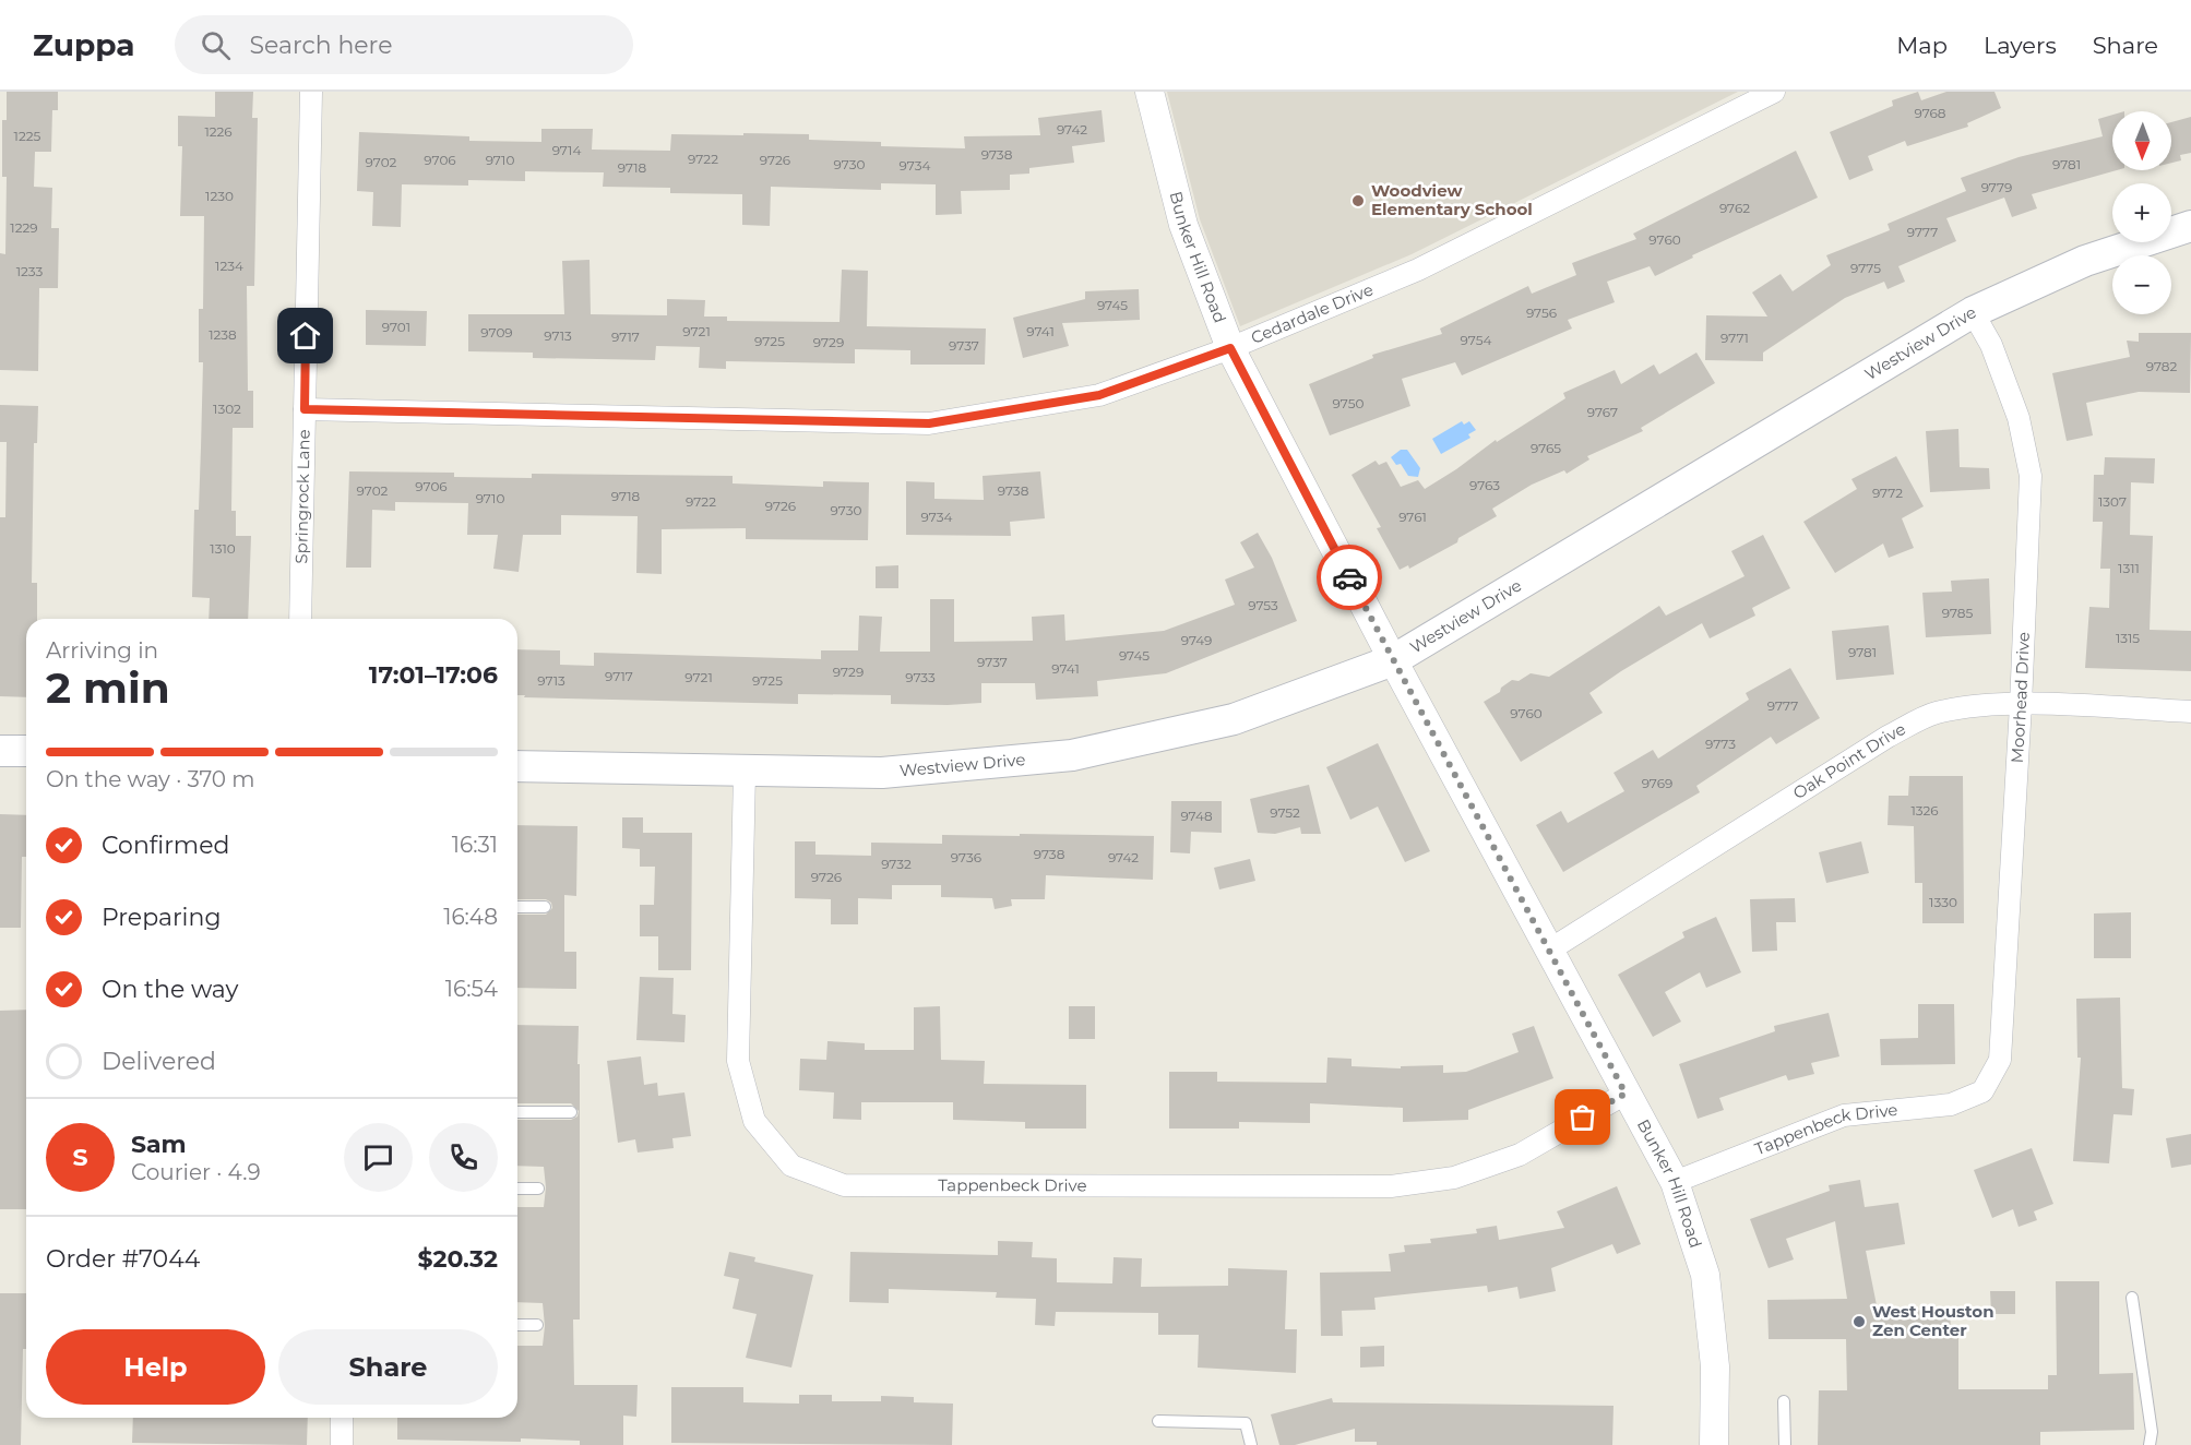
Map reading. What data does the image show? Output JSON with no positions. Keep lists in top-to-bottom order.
{
  "streets": {
    "main road": ["Westview Drive"],
    "street": [
      "Bunker Hill Road",
      "Cedardale Drive",
      "Springrock Lane",
      "Moorhead Drive",
      "Oak Point Drive",
      "Tappenbeck Drive"
    ]
  },
  "crossings": [
    ["Bunker Hill Road", "Cedardale Drive"],
    ["Bunker Hill Road", "Westview Drive"],
    ["Bunker Hill Road", "Oak Point Drive"],
    ["Bunker Hill Road", "Tappenbeck Drive"],
    ["Cedardale Drive", "Springrock Lane"],
    ["Westview Drive", "Moorhead Drive"],
    ["Westview Drive", "Tappenbeck Drive"],
    ["Moorhead Drive", "Oak Point Drive"],
    ["Moorhead Drive", "Tappenbeck Drive"]
  ],
  "places": ["Woodview Elementary School", "West Houston Zen Center"],
  "house_numbers": [
    "9768",
    "9742",
    "1226",
    "1225",
    "9714",
    "9738",
    "9722",
    "9706",
    "9710",
    "9726",
    "9702",
    "9730",
    "9781",
    "9734",
    "9718",
    "9779",
    "1230",
    "9762",
    "1229",
    "9777",
    "9760",
    "1234",
    "9775",
    "1233",
    "9745",
    "9756",
    "9701",
    "9721",
    "9741",
    "9709",
    "1238",
    "9713",
    "9717",
    "9771",
    "9754",
    "9725",
    "9729",
    "9737",
    "9782",
    "9750",
    "1302",
    "9767",
    "9765",
    "9763",
    "9706",
    "9702",
    "9738",
    "9772",
    "9718",
    "9710",
    "9722",
    "1307",
    "9726",
    "9730",
    "9734",
    "9761",
    "1310",
    "1311",
    "9753",
    "9785",
    "1315",
    "9749",
    "9781",
    "9745",
    "9737",
    "9741",
    "9729",
    "9717",
    "9721",
    "9733",
    "9713",
    "9725",
    "9777",
    "9760",
    "9773",
    "9769",
    "1326",
    "9752",
    "9748",
    "9738",
    "9736",
    "9742",
    "9732",
    "9726",
    "1330"
  ],
  "north": "bottom",
  "page": {
    "header": "Zuppa",
    "search": "Search here",
    "nav": ["Map", "Layers", "Share"],
    "map_buttons": ["+", "−"],
    "heading": ["2 min", "Arriving in", "17:01–17:06"],
    "panel": [
      "Sam",
      "Courier · 4.9",
      "Order #7044",
      "$20.32"
    ],
    "bar": "On the way · 370 m",
    "list": [
      ["Confirmed", "16:31"],
      ["Preparing", "16:48"],
      ["On the way", "16:54"],
      "Delivered"
    ],
    "round": "S",
    "buttons": ["Help", "Share"]
  }
}
